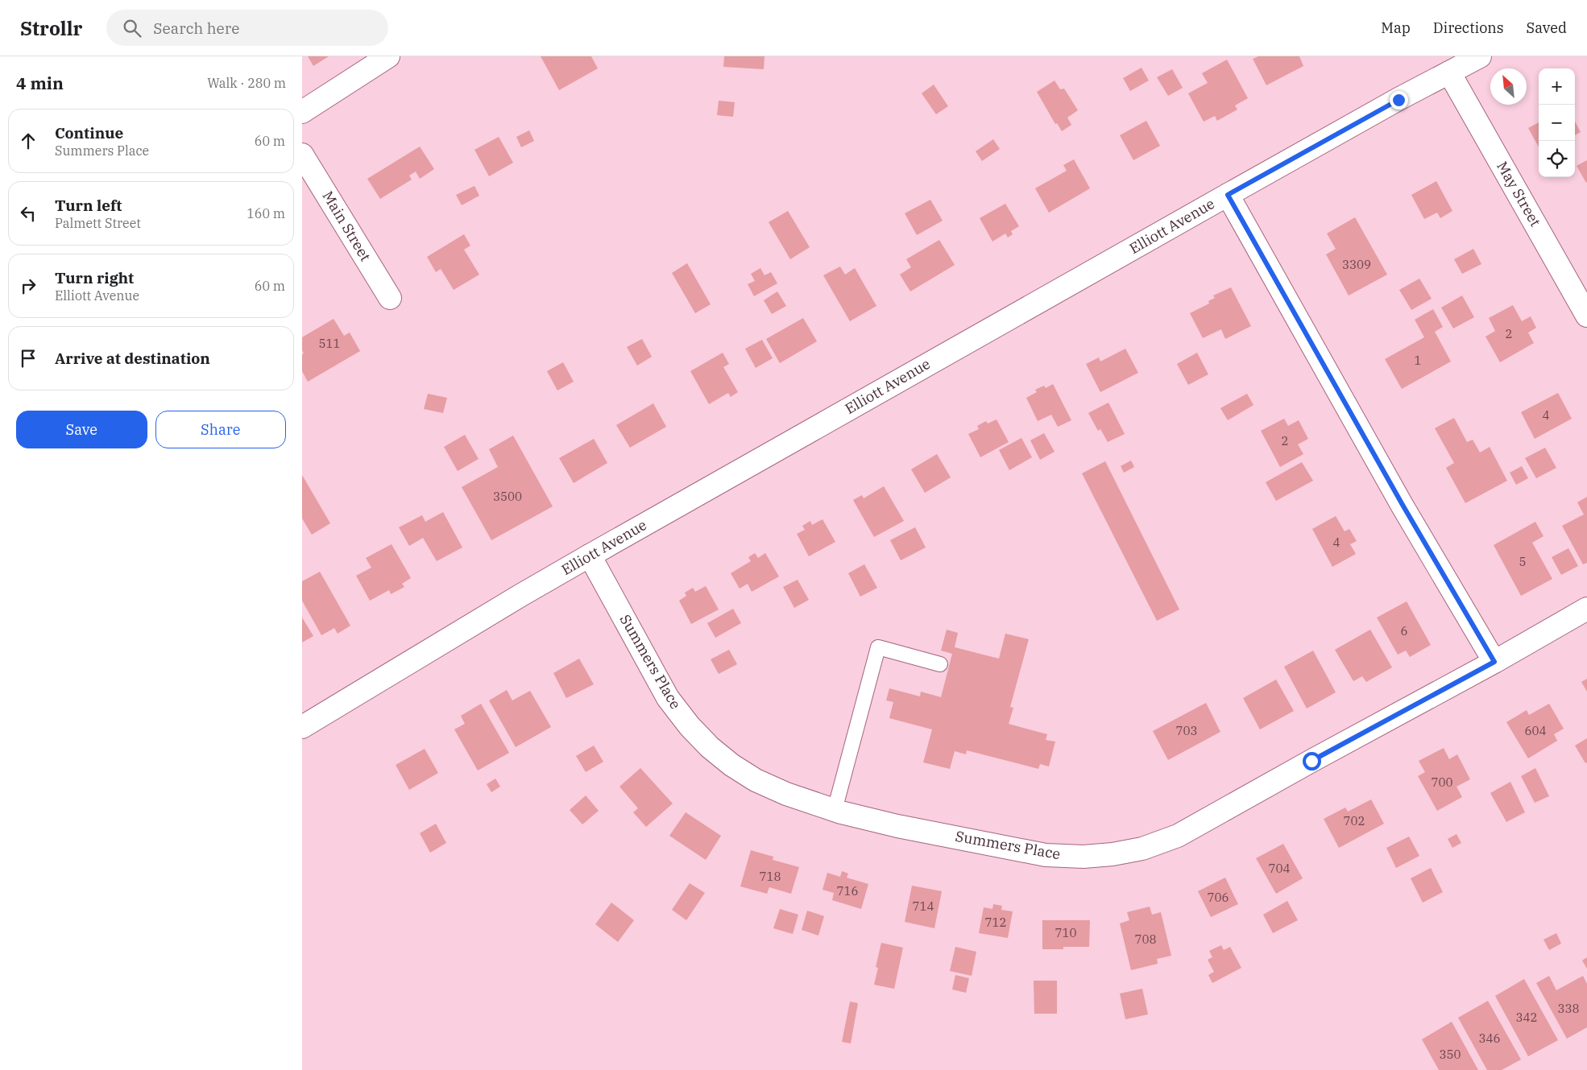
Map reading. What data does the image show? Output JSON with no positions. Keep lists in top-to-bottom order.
{
  "streets": {
    "street": [
      "May Street",
      "Main Street",
      "Elliott Avenue",
      "Summers Place"
    ]
  },
  "crossings": [
    ["May Street", "Elliott Avenue"],
    ["Elliott Avenue", "Summers Place"]
  ],
  "house_numbers": [
    "3309",
    "2",
    "511",
    "1",
    "4",
    "2",
    "3500",
    "4",
    "5",
    "6",
    "703",
    "604",
    "700",
    "702",
    "704",
    "718",
    "716",
    "706",
    "714",
    "712",
    "710",
    "708",
    "338",
    "342",
    "346",
    "350"
  ],
  "north": "top left",
  "page": {
    "header": "Strollr",
    "search": "Search here",
    "nav": ["Map", "Directions", "Saved"],
    "heading": ["4 min", "Walk · 280 m"],
    "map_buttons": ["+", "−"],
    "list": [
      ["Continue", "Summers Place", "60 m"],
      ["Turn left", "Palmett Street", "160 m"],
      ["Turn right", "Elliott Avenue", "60 m"],
      "Arrive at destination"
    ],
    "buttons": ["Save", "Share"]
  }
}
